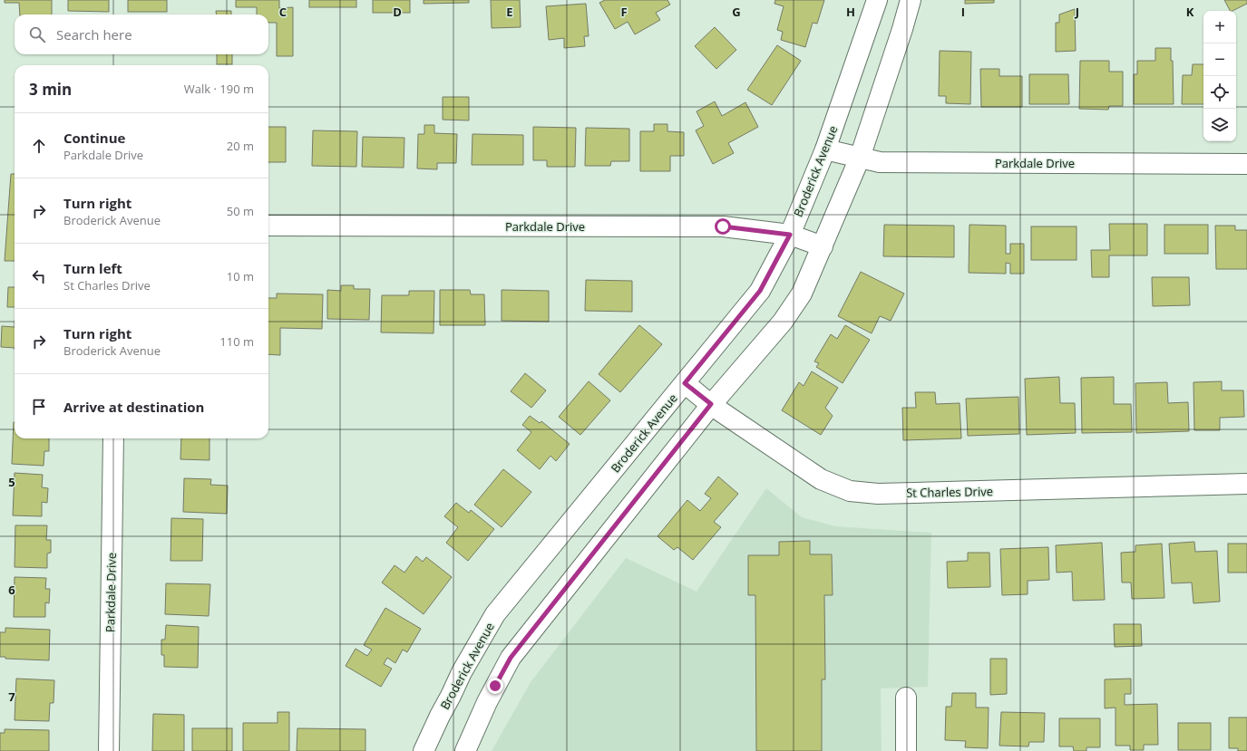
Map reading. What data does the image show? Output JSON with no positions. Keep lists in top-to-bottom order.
{
  "streets": {
    "street": ["Parkdale Drive", "Broderick Avenue", "St Charles Drive"]
  },
  "crossings": [
    ["Parkdale Drive", "Broderick Avenue"],
    ["Broderick Avenue", "St Charles Drive"]
  ],
  "page": {
    "map_buttons": ["+", "−"],
    "search": "Search here",
    "heading": ["3 min", "Walk · 190 m"],
    "list": [
      ["Continue", "Parkdale Drive", "20 m"],
      ["Turn right", "Broderick Avenue", "50 m"],
      ["Turn left", "St Charles Drive", "10 m"],
      ["Turn right", "Broderick Avenue", "110 m"],
      "Arrive at destination"
    ]
  },
  "grid": {
    "columns": [
      "C",
      "D",
      "E",
      "F",
      "G",
      "H",
      "I",
      "J",
      "K"
    ],
    "rows": ["5", "6", "7"]
  }
}
